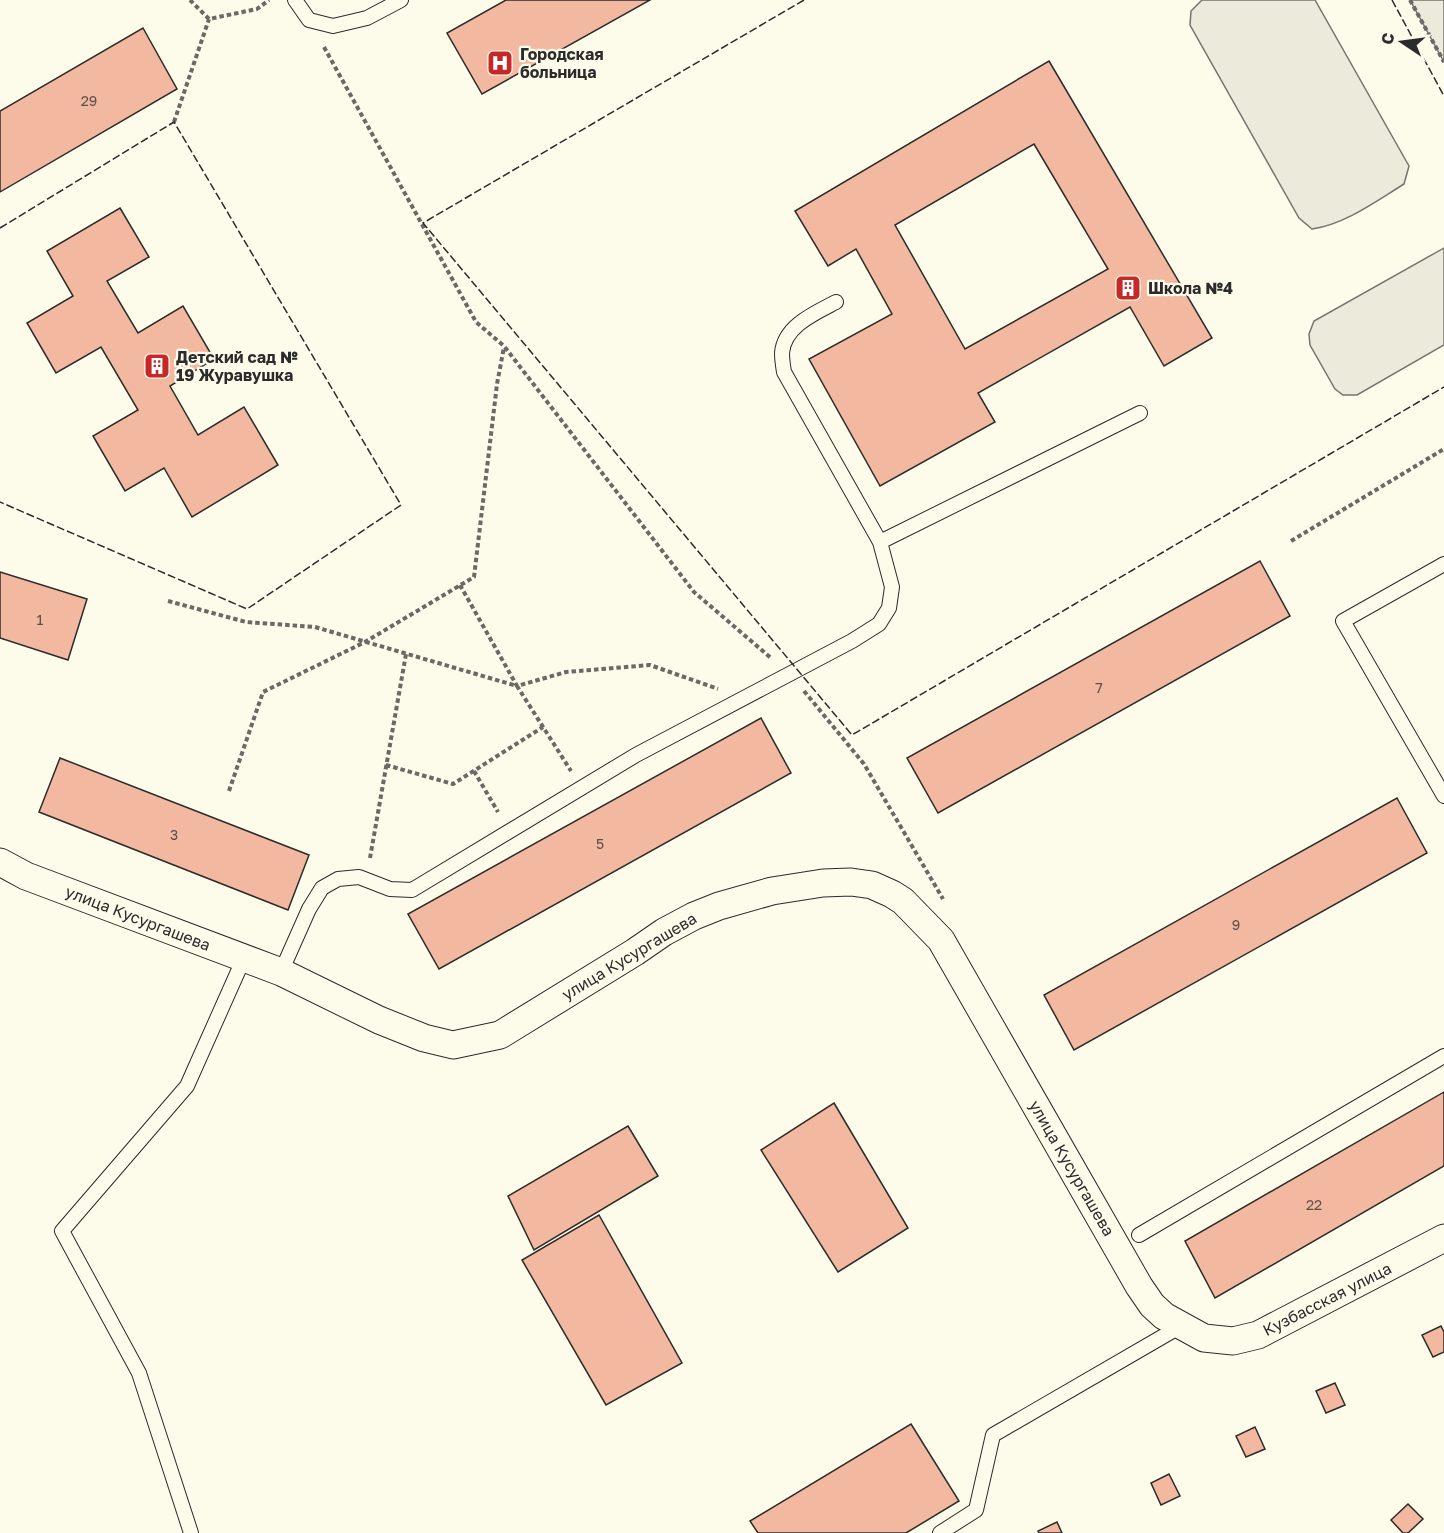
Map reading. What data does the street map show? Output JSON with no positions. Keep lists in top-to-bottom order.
{
  "streets": {
    "street": ["улица Кусургашева", "Кузбасская улица"]
  },
  "crossings": [
    ["улица Кусургашева", "Кузбасская улица"]
  ],
  "places": {
    "hospital": ["Городская больница"],
    "building": ["Школа №4", "Детский сад № 19 Журавушка"]
  },
  "house_numbers": [
    "29",
    "1",
    "7",
    "3",
    "5",
    "9",
    "22"
  ],
  "north": "left"
}
